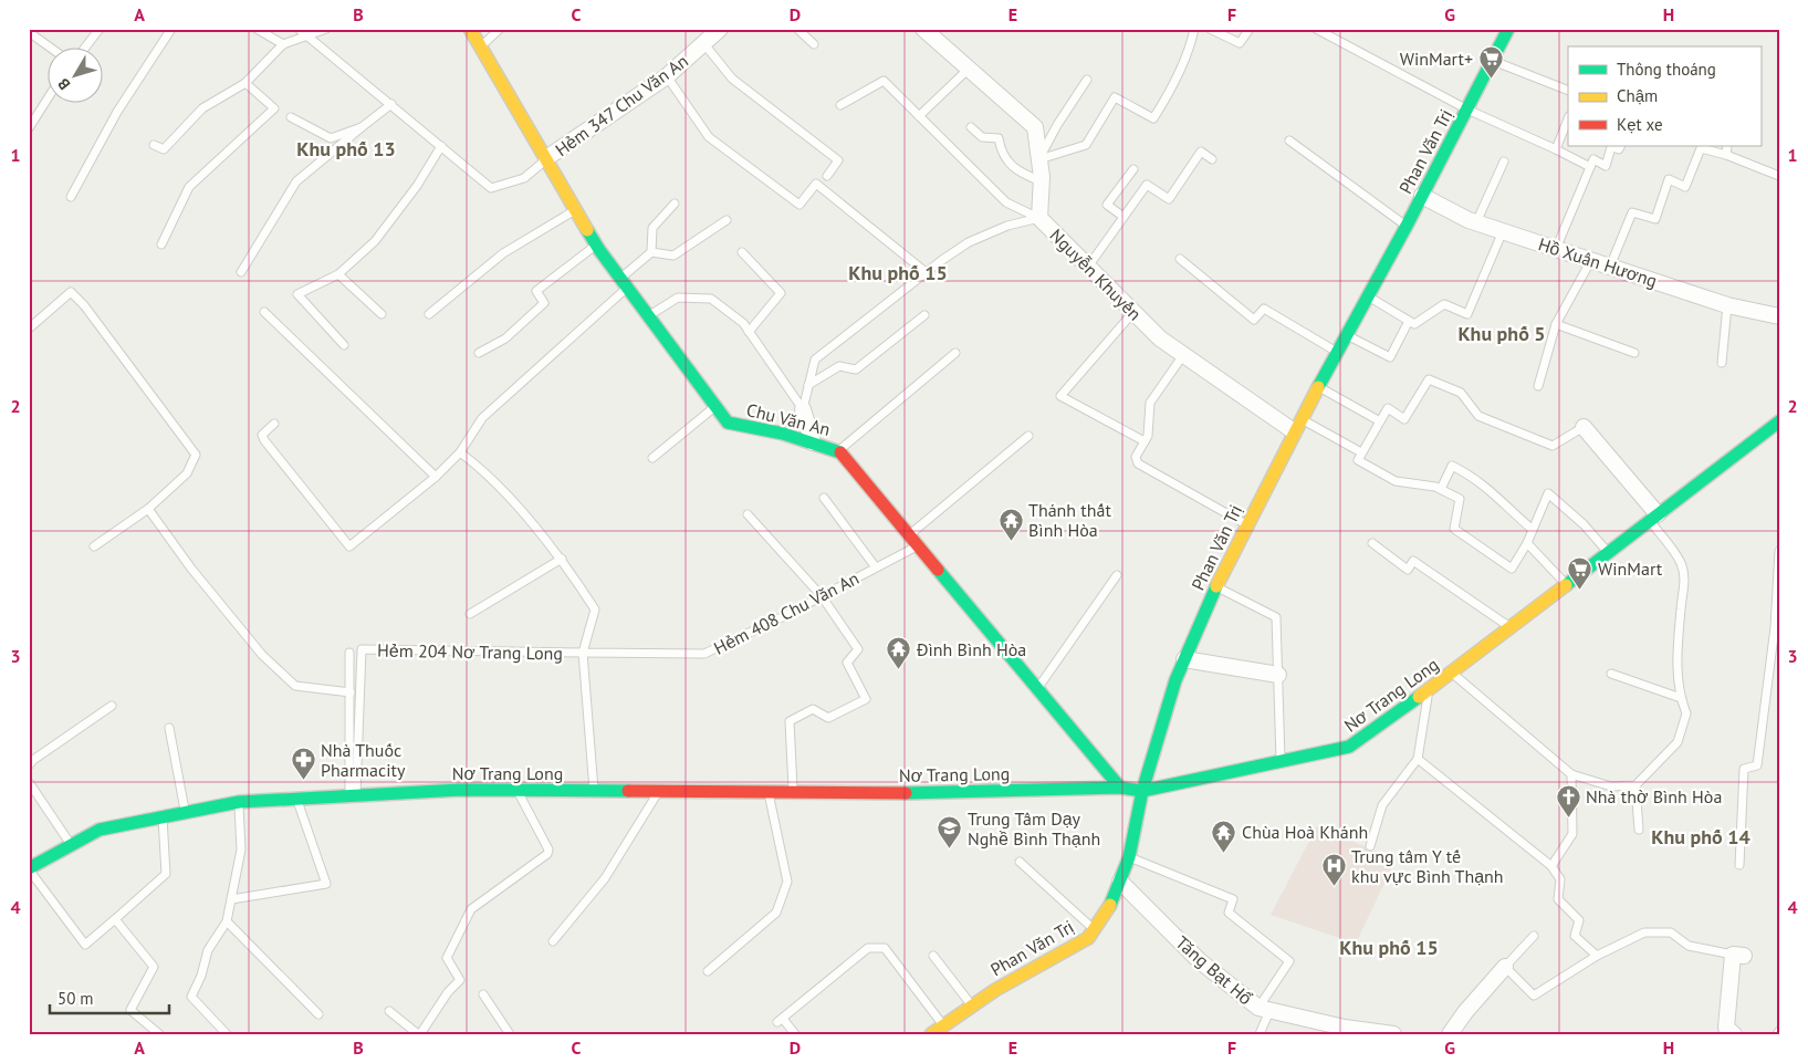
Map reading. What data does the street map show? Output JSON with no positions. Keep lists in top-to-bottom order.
{
  "streets": {
    "main road": ["Phan Văn Trị", "Chu Văn An", "Nơ Trang Long"],
    "street": [
      "Hẻm 347 Chu Văn An",
      "Hồ Xuân Hương",
      "Nguyễn Khuyến",
      "Tăng Bạt Hổ"
    ],
    "lane": ["Hẻm 408 Chu Văn An", "Hẻm 204 Nơ Trang Long"]
  },
  "crossings": [
    ["Hẻm 347 Chu Văn An", "Chu Văn An"],
    ["Phan Văn Trị", "Hồ Xuân Hương"],
    ["Phan Văn Trị", "Nguyễn Khuyến"],
    ["Phan Văn Trị", "Nơ Trang Long"],
    ["Phan Văn Trị", "Tăng Bạt Hổ"],
    ["Chu Văn An", "Hẻm 408 Chu Văn An"],
    ["Chu Văn An", "Nơ Trang Long"],
    ["Hẻm 408 Chu Văn An", "Hẻm 204 Nơ Trang Long"],
    ["Hẻm 204 Nơ Trang Long", "Nơ Trang Long"]
  ],
  "districts": [
    "Khu phố 13",
    "Khu phố 15",
    "Khu phố 5",
    "Khu phố 14",
    "Khu phố 15"
  ],
  "places": {
    "supermarket": ["WinMart+", "WinMart"],
    "temple": ["Thánh thất Bình Hòa", "Đình Bình Hòa", "Chùa Hoà Khánh"],
    "pharmacy": ["Nhà Thuốc Pharmacity"],
    "church": ["Nhà thờ Bình Hòa"],
    "school or university": ["Trung Tâm Dạy Nghề Bình Thạnh"],
    "hospital": ["Trung tâm Y tế khu vực Bình Thạnh"]
  },
  "legend": ["Thông thoáng", "Chậm", "Kẹt xe"],
  "scale_bar": "50 m",
  "north": "bottom left",
  "grid": {
    "columns": [
      "A",
      "B",
      "C",
      "D",
      "E",
      "F",
      "G",
      "H"
    ],
    "rows": [
      "1",
      "2",
      "3",
      "4"
    ]
  }
}
